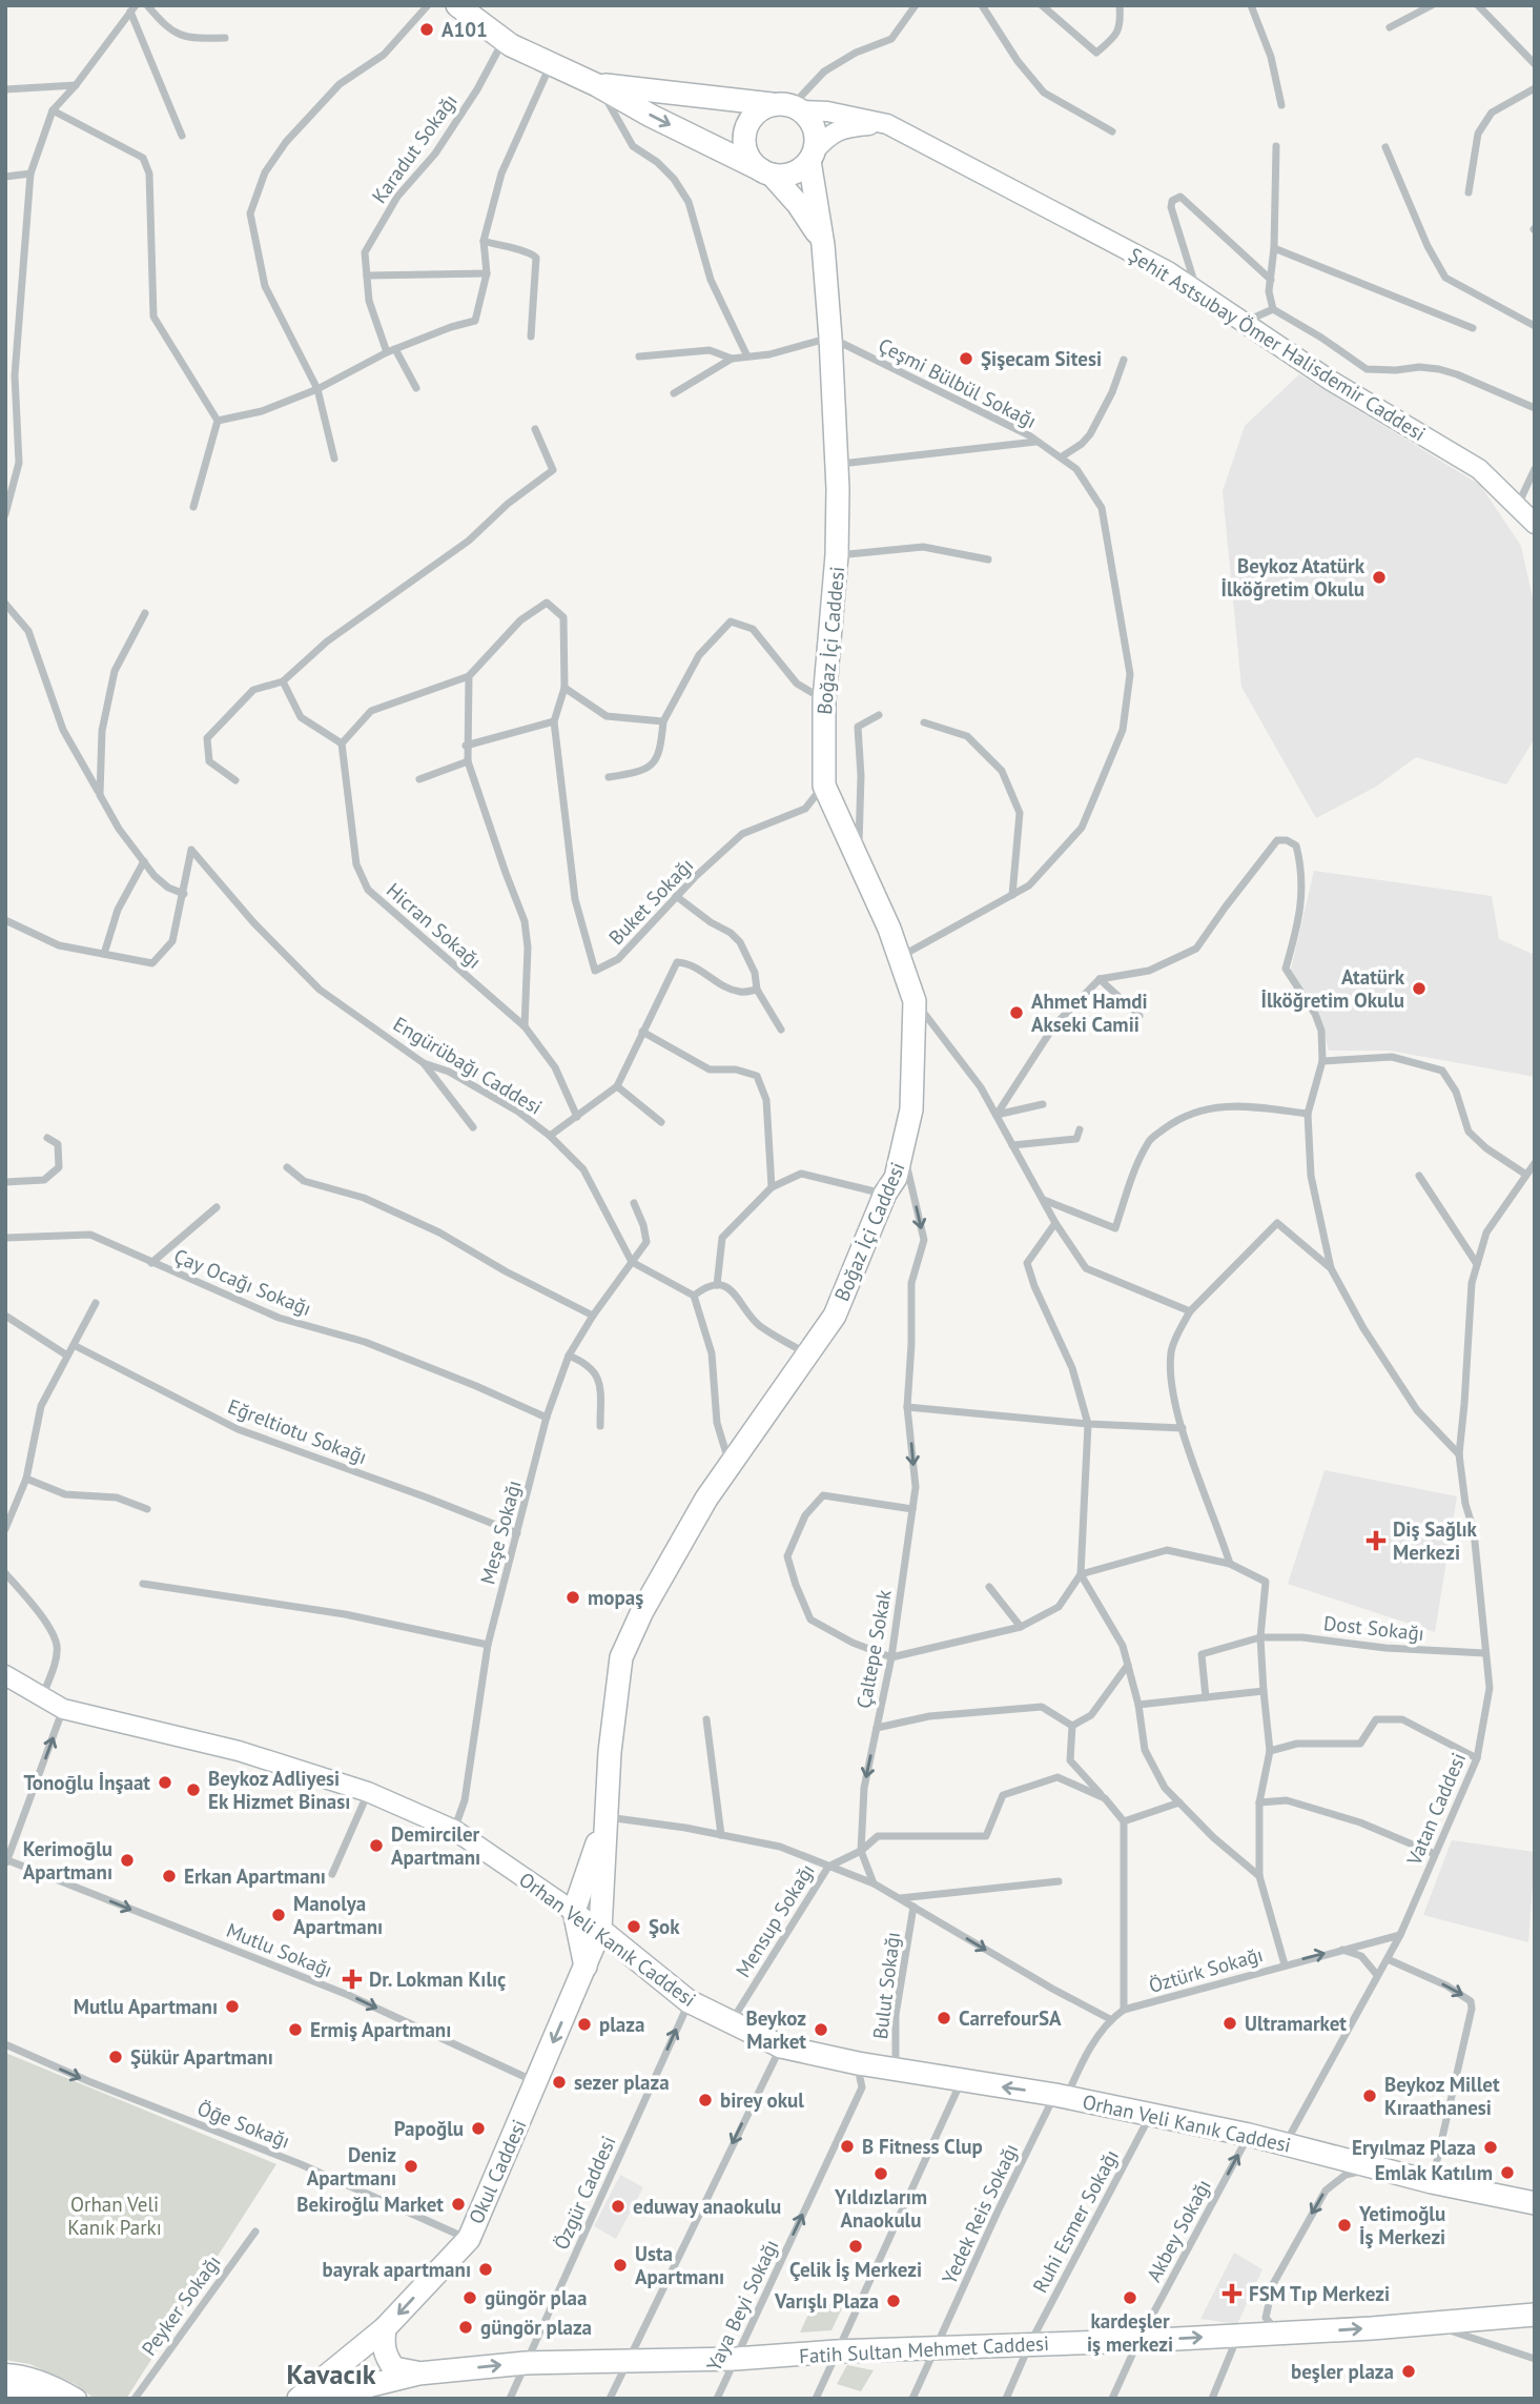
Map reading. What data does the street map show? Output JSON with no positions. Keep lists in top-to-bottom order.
{
  "streets": {
    "main road": [
      "Boğaz İçi Caddesi",
      "Orhan Veli Kanık Caddesi",
      "Okul Caddesi",
      "Fatih Sultan Mehmet Caddesi"
    ],
    "street": [
      "Karadut Sokağı",
      "Şehit Astsubay Ömer Halisdemir Caddesi",
      "Çeşmi Bülbül Sokağı",
      "Buket Sokağı",
      "Hicran Sokağı",
      "Engürübağı Caddesi",
      "Çay Ocağı Sokağı",
      "Eğreltiotu Sokağı",
      "Meşe Sokağı",
      "Dost Sokağı",
      "Çaltepe Sokak",
      "Vatan Caddesi",
      "Mensup Sokağı",
      "Mutlu Sokağı",
      "Öztürk Sokağı",
      "Bulut Sokağı",
      "Öḡe Sokağı",
      "Özgür Caddesi",
      "Yedek Reis Sokağı",
      "Ruhi Esmer Sokağı",
      "Akbey Sokağı",
      "Peyker Sokağı",
      "Yaya Beyi Sokağı"
    ]
  },
  "crossings": [
    ["Şehit Astsubay Ömer Halisdemir Caddesi", "Boğaz İçi Caddesi"],
    ["Çeşmi Bülbül Sokağı", "Boğaz İçi Caddesi"],
    ["Boğaz İçi Caddesi", "Buket Sokağı"],
    ["Boğaz İçi Caddesi", "Çaltepe Sokak"],
    ["Boğaz İçi Caddesi", "Orhan Veli Kanık Caddesi"],
    ["Boğaz İçi Caddesi", "Okul Caddesi"],
    ["Engürübağı Caddesi", "Meşe Sokağı"],
    ["Çay Ocağı Sokağı", "Meşe Sokağı"],
    ["Eğreltiotu Sokağı", "Meşe Sokağı"],
    ["Meşe Sokağı", "Orhan Veli Kanık Caddesi"],
    ["Dost Sokağı", "Vatan Caddesi"],
    ["Çaltepe Sokak", "Mensup Sokağı"],
    ["Vatan Caddesi", "Orhan Veli Kanık Caddesi"],
    ["Vatan Caddesi", "Öztürk Sokağı"],
    ["Mensup Sokağı", "Orhan Veli Kanık Caddesi"],
    ["Orhan Veli Kanık Caddesi", "Öztürk Sokağı"],
    ["Orhan Veli Kanık Caddesi", "Bulut Sokağı"],
    ["Orhan Veli Kanık Caddesi", "Okul Caddesi"],
    ["Orhan Veli Kanık Caddesi", "Özgür Caddesi"],
    ["Orhan Veli Kanık Caddesi", "Yedek Reis Sokağı"],
    ["Orhan Veli Kanık Caddesi", "Ruhi Esmer Sokağı"],
    ["Orhan Veli Kanık Caddesi", "Akbey Sokağı"],
    ["Orhan Veli Kanık Caddesi", "Yaya Beyi Sokağı"],
    ["Mutlu Sokağı", "Okul Caddesi"],
    ["Öztürk Sokağı", "Yedek Reis Sokağı"],
    ["Öḡe Sokağı", "Okul Caddesi"],
    ["Özgür Caddesi", "Fatih Sultan Mehmet Caddesi"],
    ["Yedek Reis Sokağı", "Fatih Sultan Mehmet Caddesi"],
    ["Ruhi Esmer Sokağı", "Fatih Sultan Mehmet Caddesi"],
    ["Akbey Sokağı", "Fatih Sultan Mehmet Caddesi"],
    ["Yaya Beyi Sokağı", "Fatih Sultan Mehmet Caddesi"]
  ],
  "one_way": [
    "Çaltepe Sokak",
    "Mutlu Sokağı",
    "Öḡe Sokağı",
    "Okul Caddesi",
    "Özgür Caddesi",
    "Akbey Sokağı",
    "Yaya Beyi Sokağı"
  ],
  "districts": ["Kavacık"],
  "parks": ["Orhan Veli Kanık Parkı"],
  "places": {
    "other": [
      "A101",
      "Şişecam Sitesi",
      "Beykoz Atatürk İlköğretim Okulu",
      "Atatürk İlköğretim Okulu",
      "Ahmet Hamdi Akseki Camii",
      "mopaş",
      "Tonoḡlu İnşaat",
      "Beykoz Adliyesi Ek Hizmet Binası",
      "Demirciler Apartmanı",
      "Kerimoḡlu Apartmanı",
      "Erkan Apartmanı",
      "Manolya Apartmanı",
      "Şok",
      "Mutlu Apartmanı",
      "CarrefourSA",
      "Ultramarket",
      "plaza",
      "Ermiş Apartmanı",
      "Beykoz Market",
      "Şükür Apartmanı",
      "sezer plaza",
      "Beykoz Millet Kıraathanesi",
      "birey okul",
      "Papoğlu",
      "B Fitness Clup",
      "Eryılmaz Plaza",
      "Deniz Apartmanı",
      "Emlak Katılım",
      "Yıldızlarım Anaokulu",
      "Bekiroğlu Market",
      "eduway anaokulu",
      "Yetimoğlu İş Merkezi",
      "Çelik İş Merkezi",
      "Usta Apartmanı",
      "bayrak apartmanı",
      "güngör plaa",
      "kardeşler iş merkezi",
      "Varışlı Plaza",
      "güngör plaza",
      "beşler plaza"
    ],
    "health": ["Diş Sağlık Merkezi", "Dr. Lokman Kılıç", "FSM Tıp Merkezi"]
  }
}
